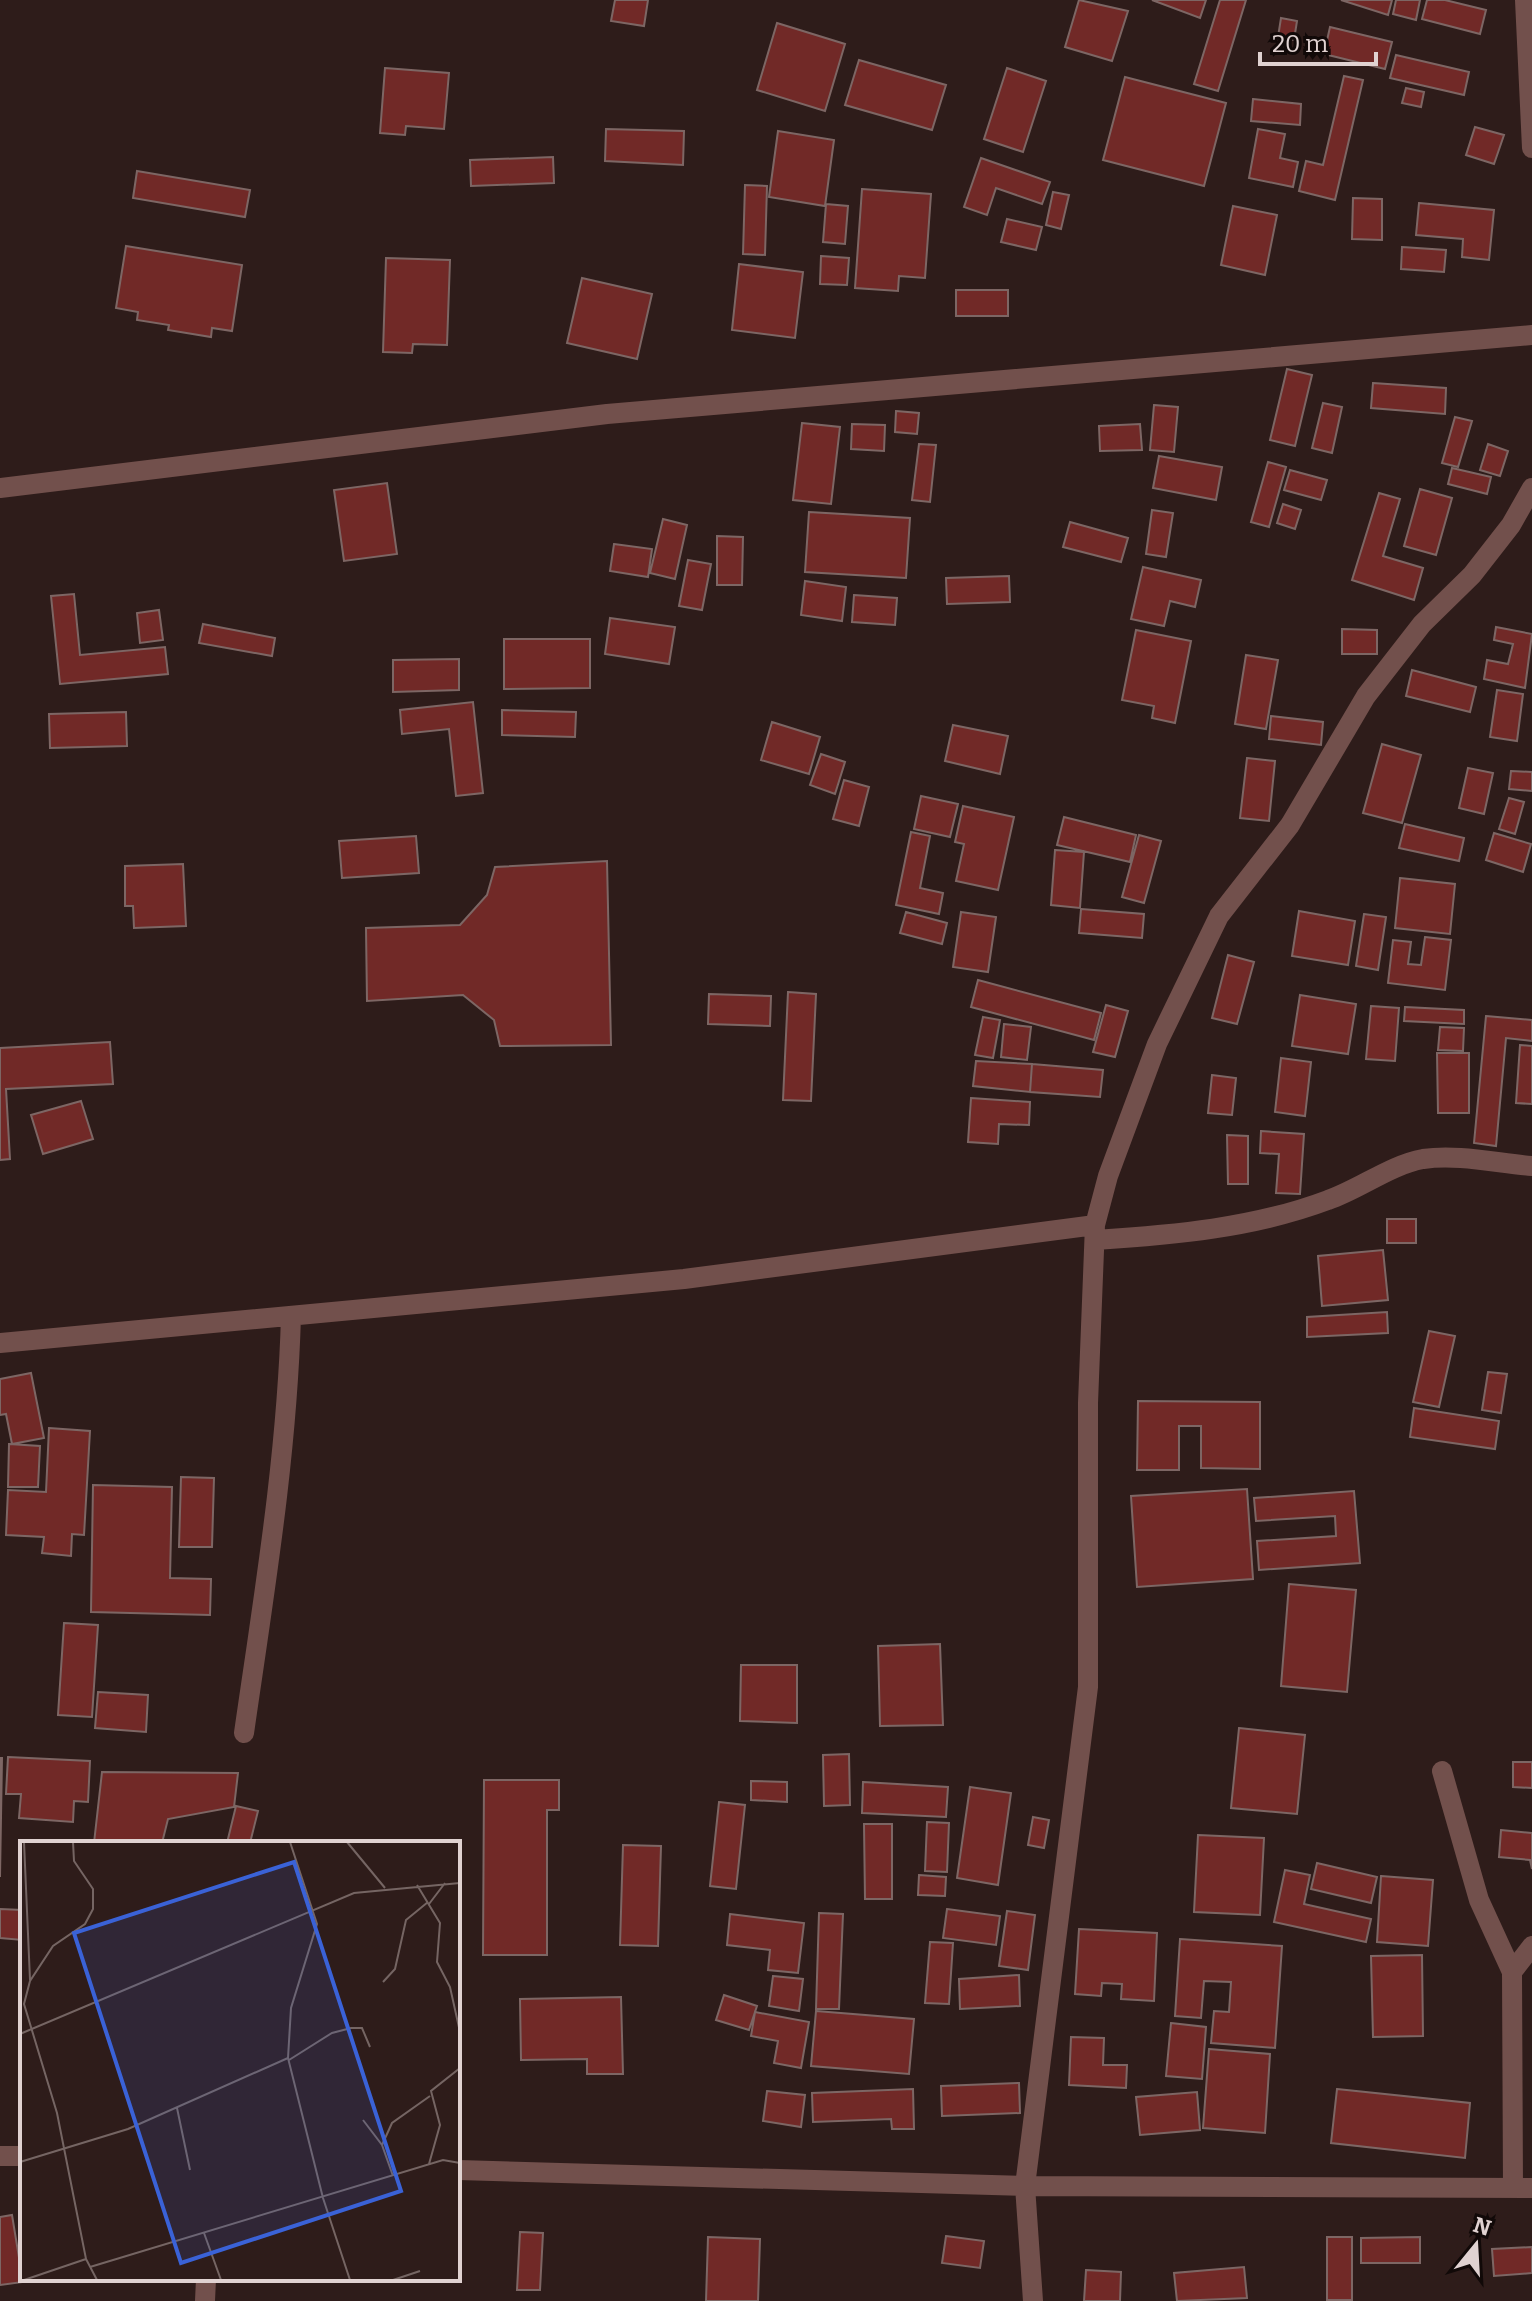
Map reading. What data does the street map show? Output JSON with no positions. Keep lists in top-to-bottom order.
{
  "scale_bar": "20 m",
  "north": "top"
}
